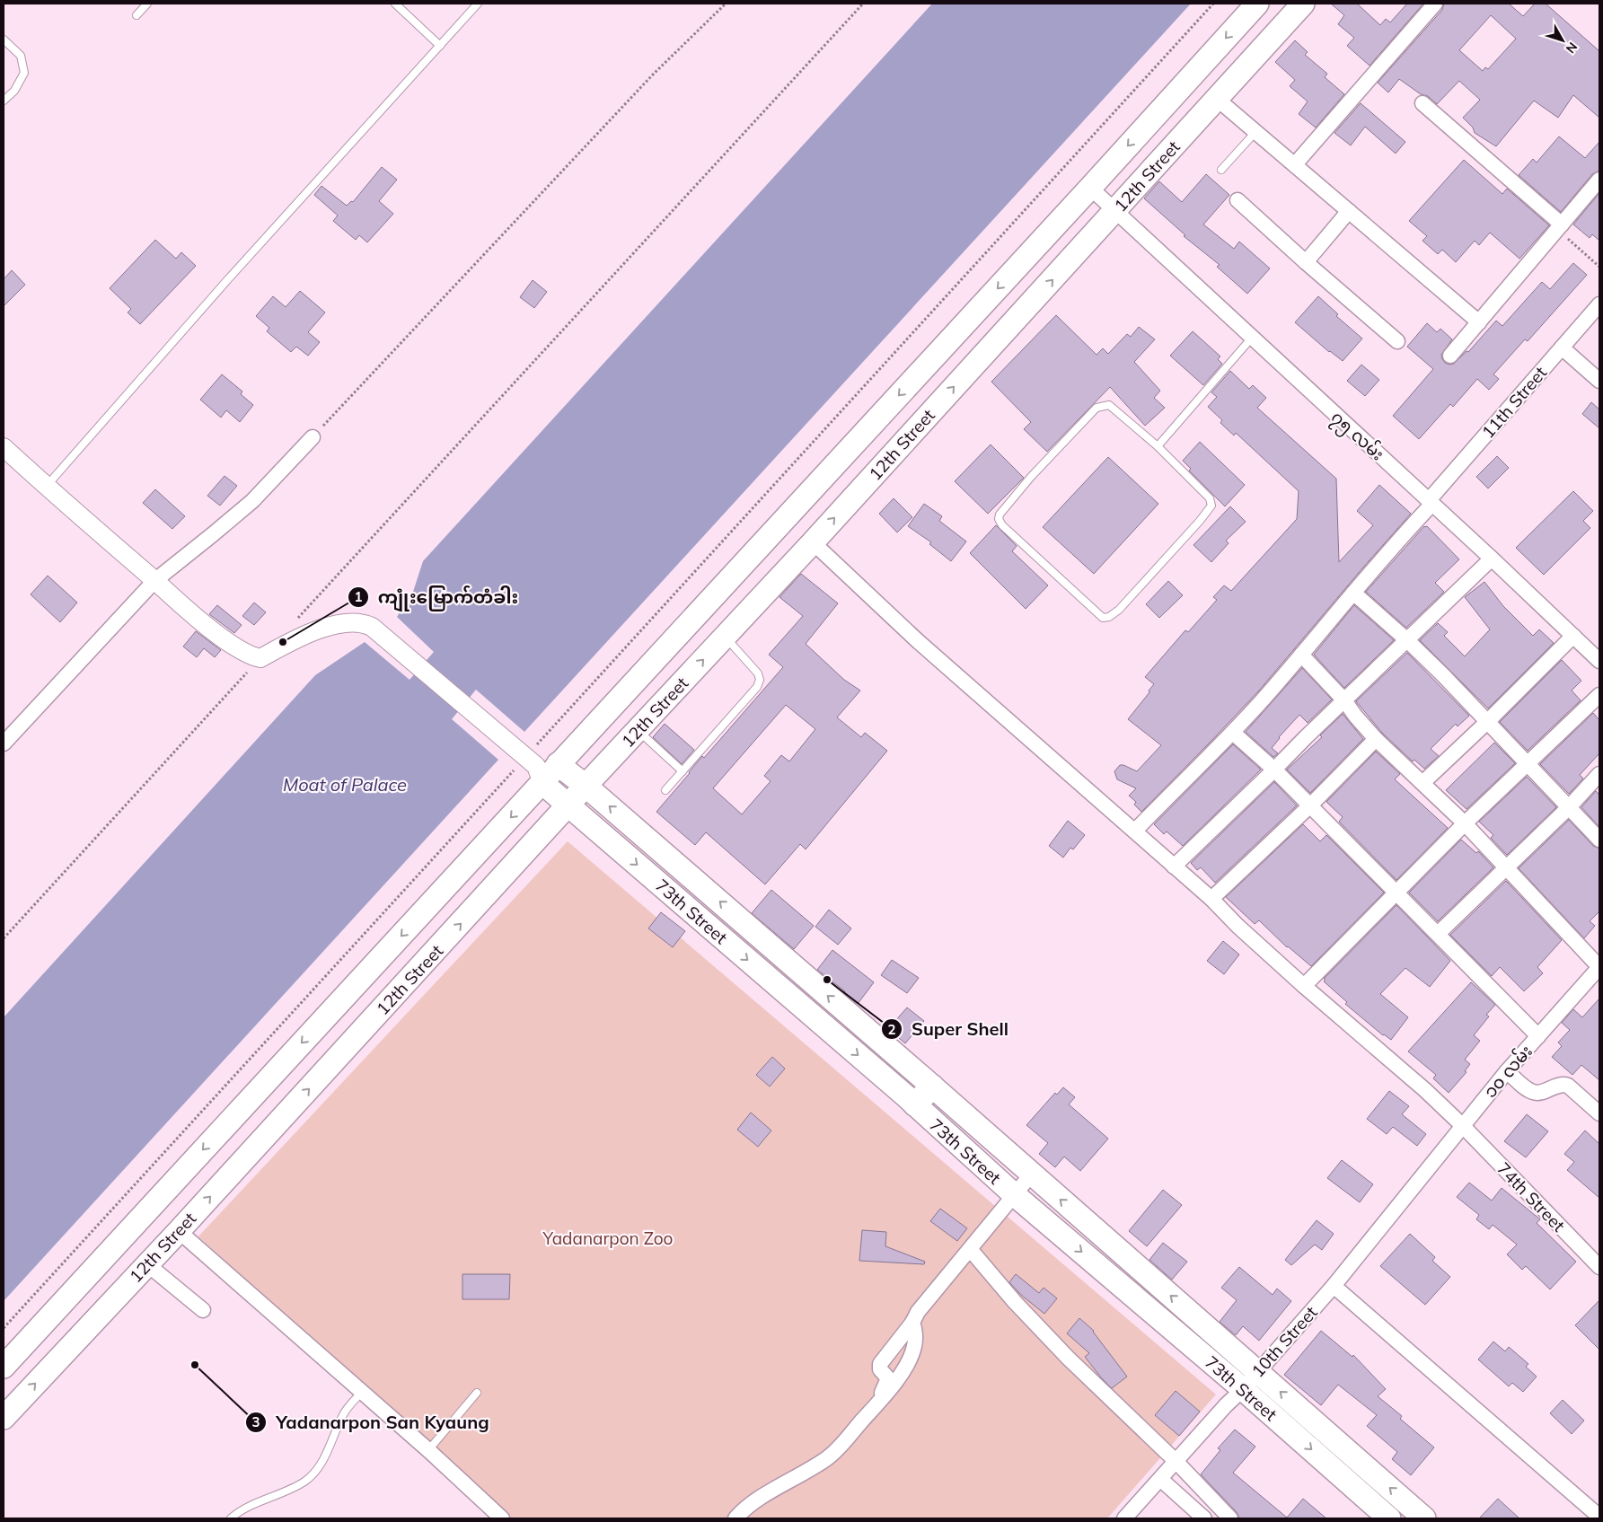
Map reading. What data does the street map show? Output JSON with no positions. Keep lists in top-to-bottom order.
{
  "streets": {
    "main road": ["12th Street", "73th Street"],
    "street": [
      "11th Street",
      "၇၅ လမ်း",
      "၁၀ လမ်း",
      "74th Street",
      "10th Street"
    ]
  },
  "crossings": [
    ["12th Street", "၇၅ လမ်း"],
    ["12th Street", "73th Street"],
    ["12th Street", "74th Street"],
    ["11th Street", "၇၅ လမ်း"],
    ["11th Street", "74th Street"],
    ["73th Street", "10th Street"],
    ["၁၀ လမ်း", "74th Street"],
    ["၁၀ လမ်း", "10th Street"]
  ],
  "water": ["Moat of Palace"],
  "parks": ["Yadanarpon Zoo"],
  "places": ["ကျုံးမြောက်တံခါး", "Super Shell", "Yadanarpon San Kyaung"],
  "north": "bottom right"
}
